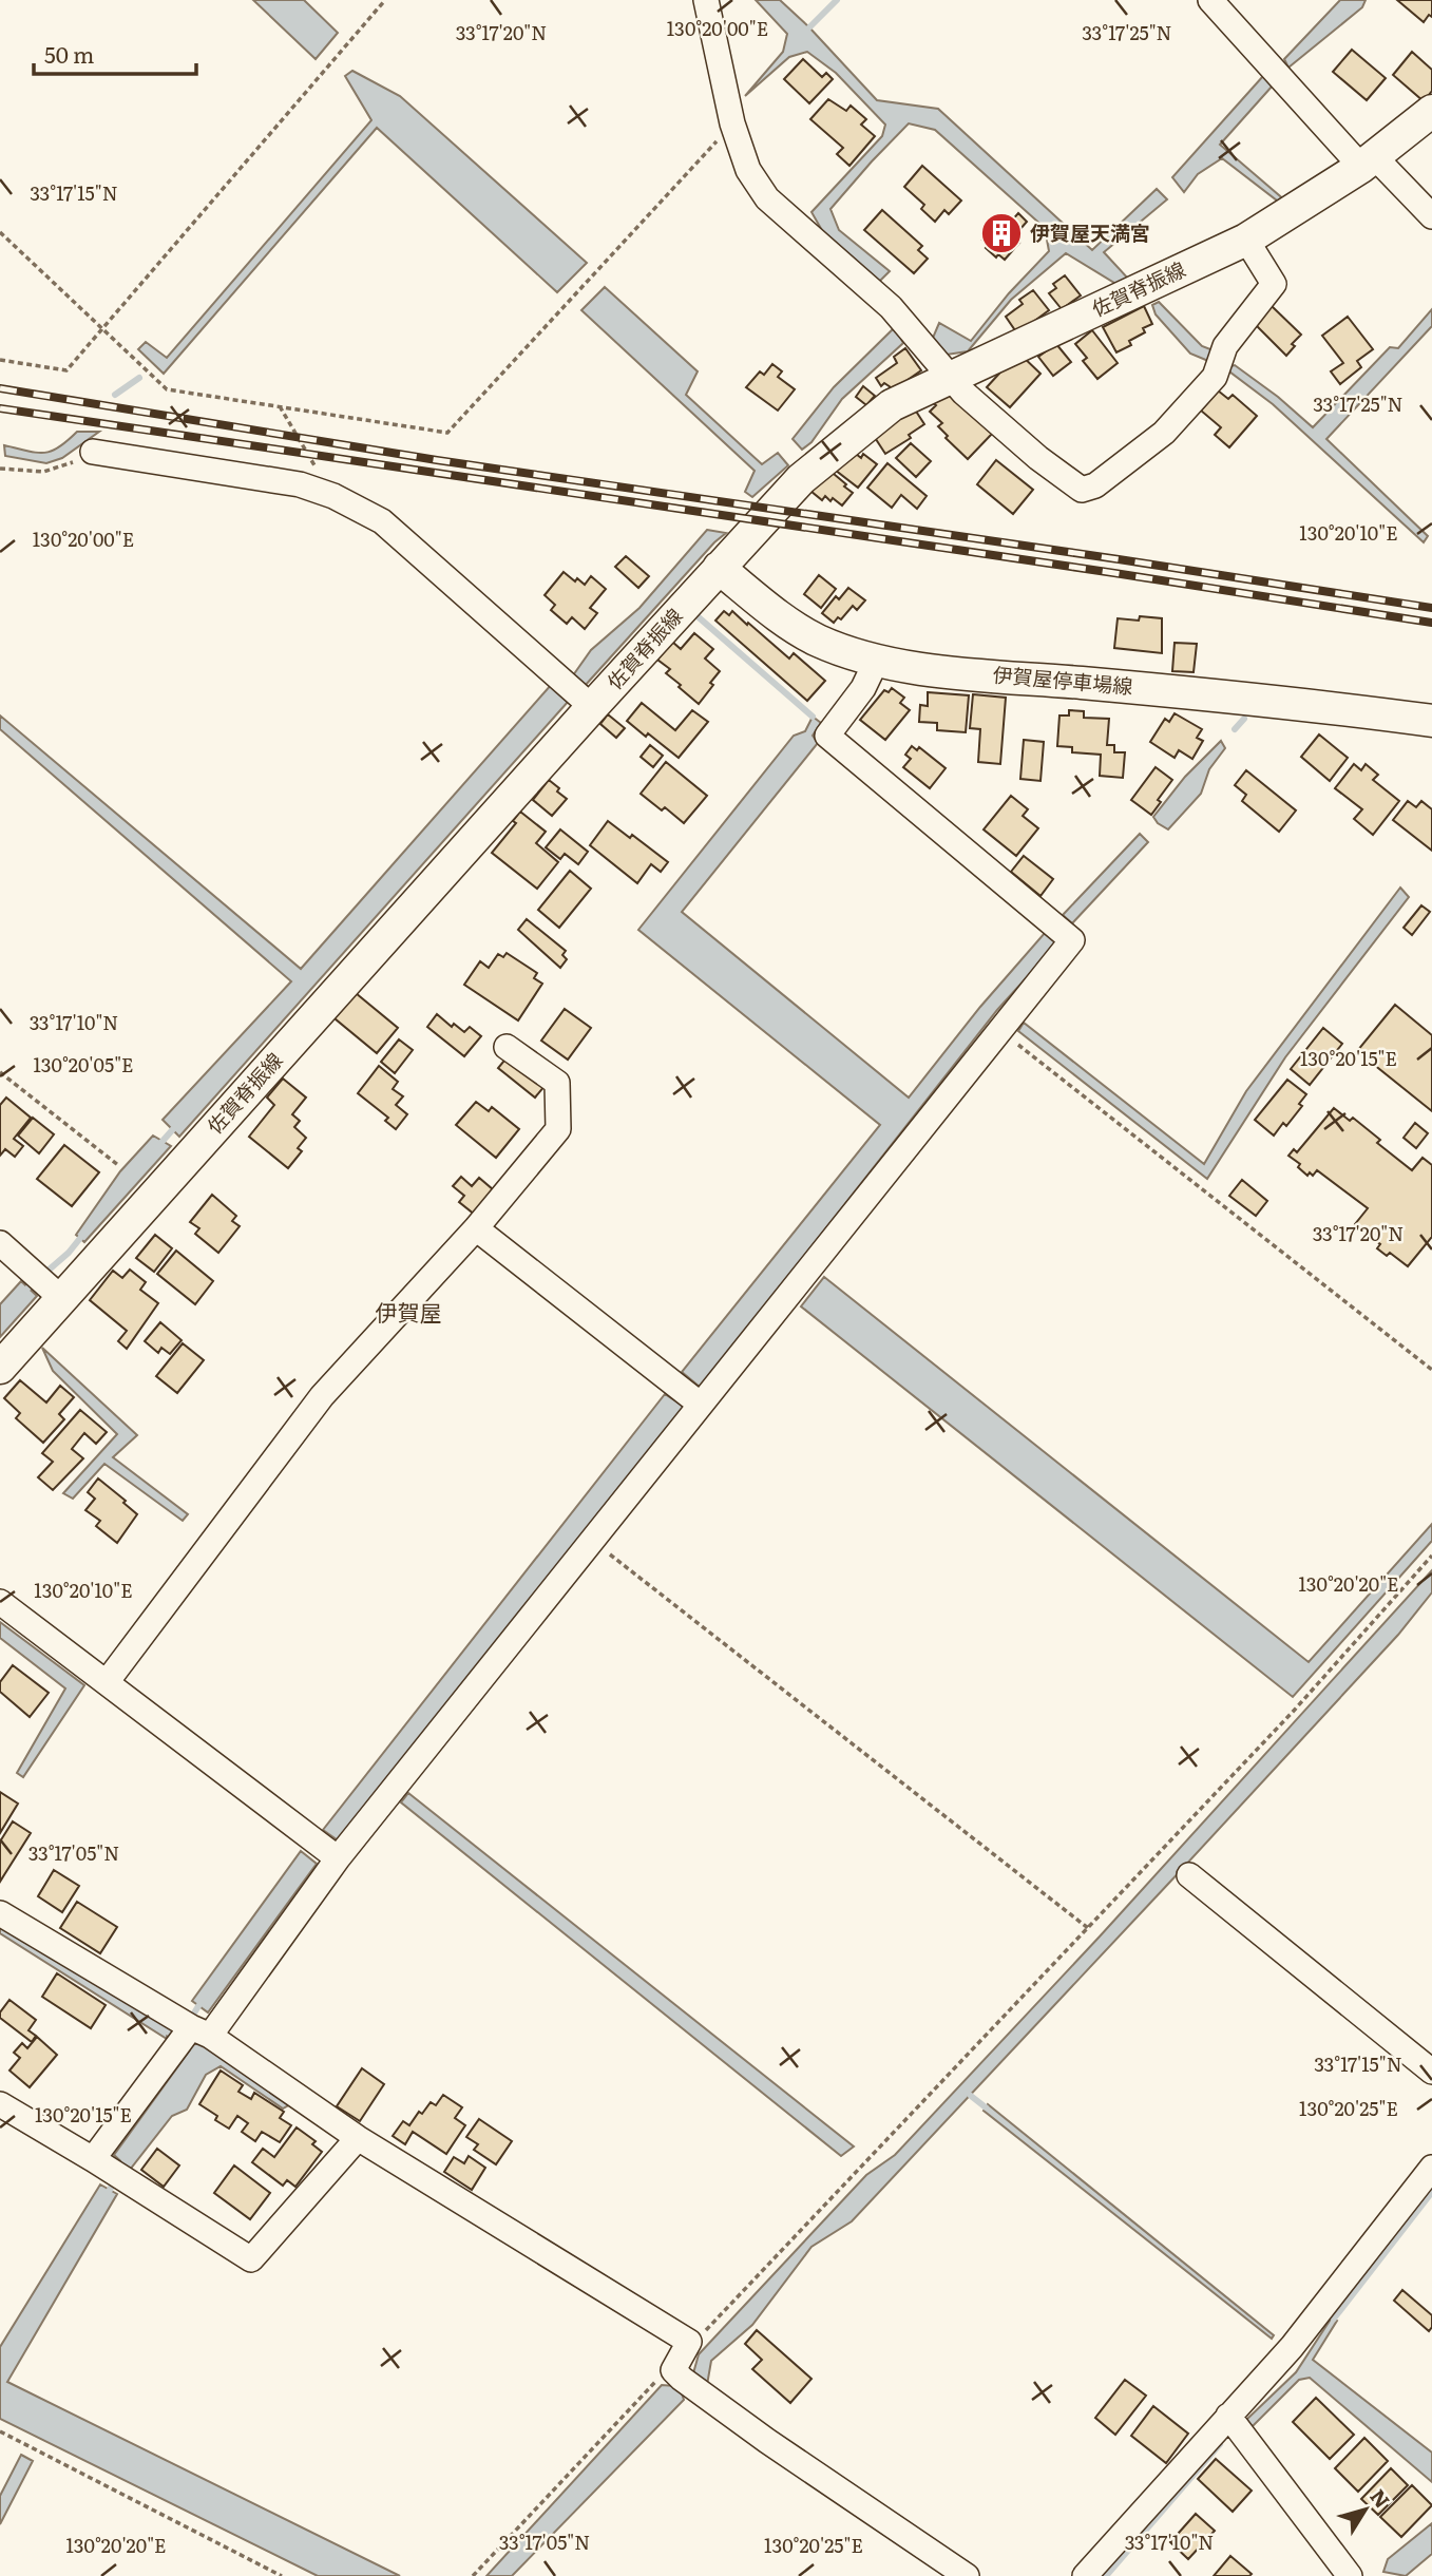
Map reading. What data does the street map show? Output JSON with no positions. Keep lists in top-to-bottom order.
{
  "streets": {
    "main road": ["佐賀脊振線", "伊賀屋停車場線"]
  },
  "crossings": [
    ["佐賀脊振線", "伊賀屋停車場線"]
  ],
  "districts": ["伊賀屋"],
  "places": {
    "building": ["伊賀屋天満宮"]
  },
  "scale_bar": "50 m",
  "north": "top right",
  "coordinates": [
    "130°20'00\"E",
    "33°17'20\"N",
    "33°17'25\"N",
    "33°17'15\"N",
    "130°20'10\"E",
    "33°17'10\"N",
    "130°20'15\"E",
    "130°20'05\"E",
    "130°20'20\"E",
    "33°17'05\"N",
    "130°20'25\"E"
  ]
}
